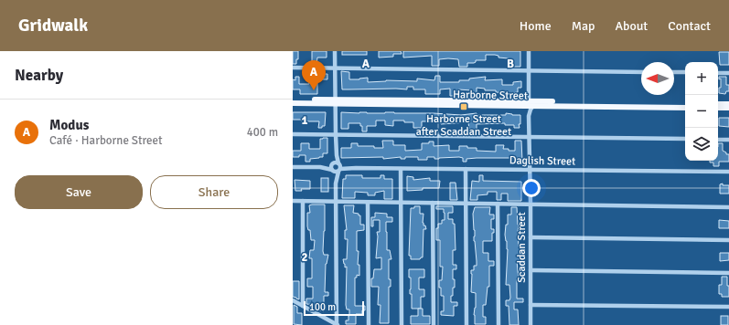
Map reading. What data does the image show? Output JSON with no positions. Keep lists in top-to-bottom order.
{
  "streets": {
    "main road": ["Harborne Street"],
    "street": ["Daglish Street", "Scaddan Street"]
  },
  "crossings": [
    ["Harborne Street", "Scaddan Street"],
    ["Daglish Street", "Scaddan Street"]
  ],
  "places": {
    "transit": ["Harborne Street after Scaddan Street"]
  },
  "scale_bar": "100 m",
  "north": "left",
  "page": {
    "header": "Gridwalk",
    "nav": [
      "Home",
      "Map",
      "About",
      "Contact"
    ],
    "heading": "Nearby",
    "pins": "A",
    "map_buttons": ["+", "−"],
    "list": [
      {
        "mark": "A",
        "name": "Modus",
        "note": "Café · Harborne Street",
        "value": "400 m"
      }
    ],
    "buttons": ["Save", "Share"],
    "scale": "100 m"
  },
  "grid": {
    "columns": ["A", "B"],
    "rows": ["1", "2"]
  }
}
